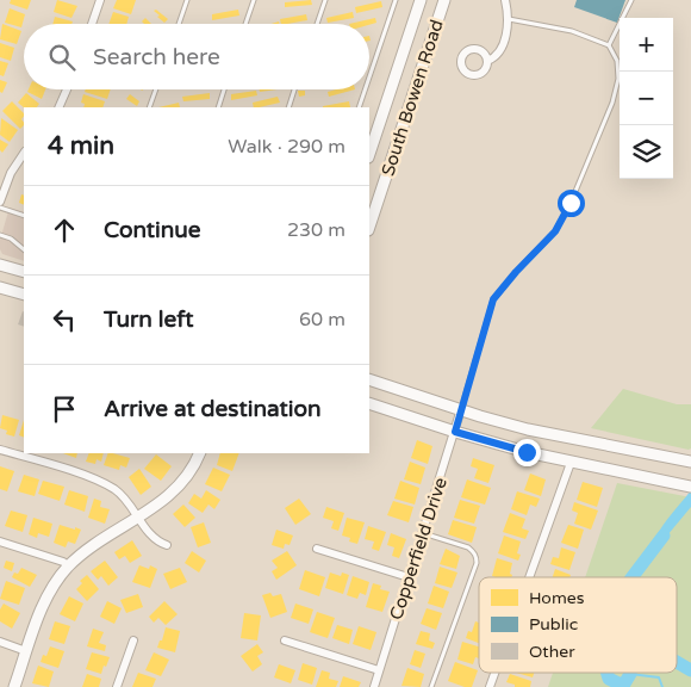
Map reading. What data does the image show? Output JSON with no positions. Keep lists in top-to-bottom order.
{
  "streets": {
    "main road": ["South Bowen Road"],
    "street": ["Copperfield Drive"]
  },
  "legend": ["Homes", "Public", "Other"],
  "page": {
    "map_buttons": ["+", "−"],
    "search": "Search here",
    "heading": ["4 min", "Walk · 290 m"],
    "list": [
      ["Continue", "230 m"],
      ["Turn left", "60 m"],
      "Arrive at destination"
    ]
  }
}
